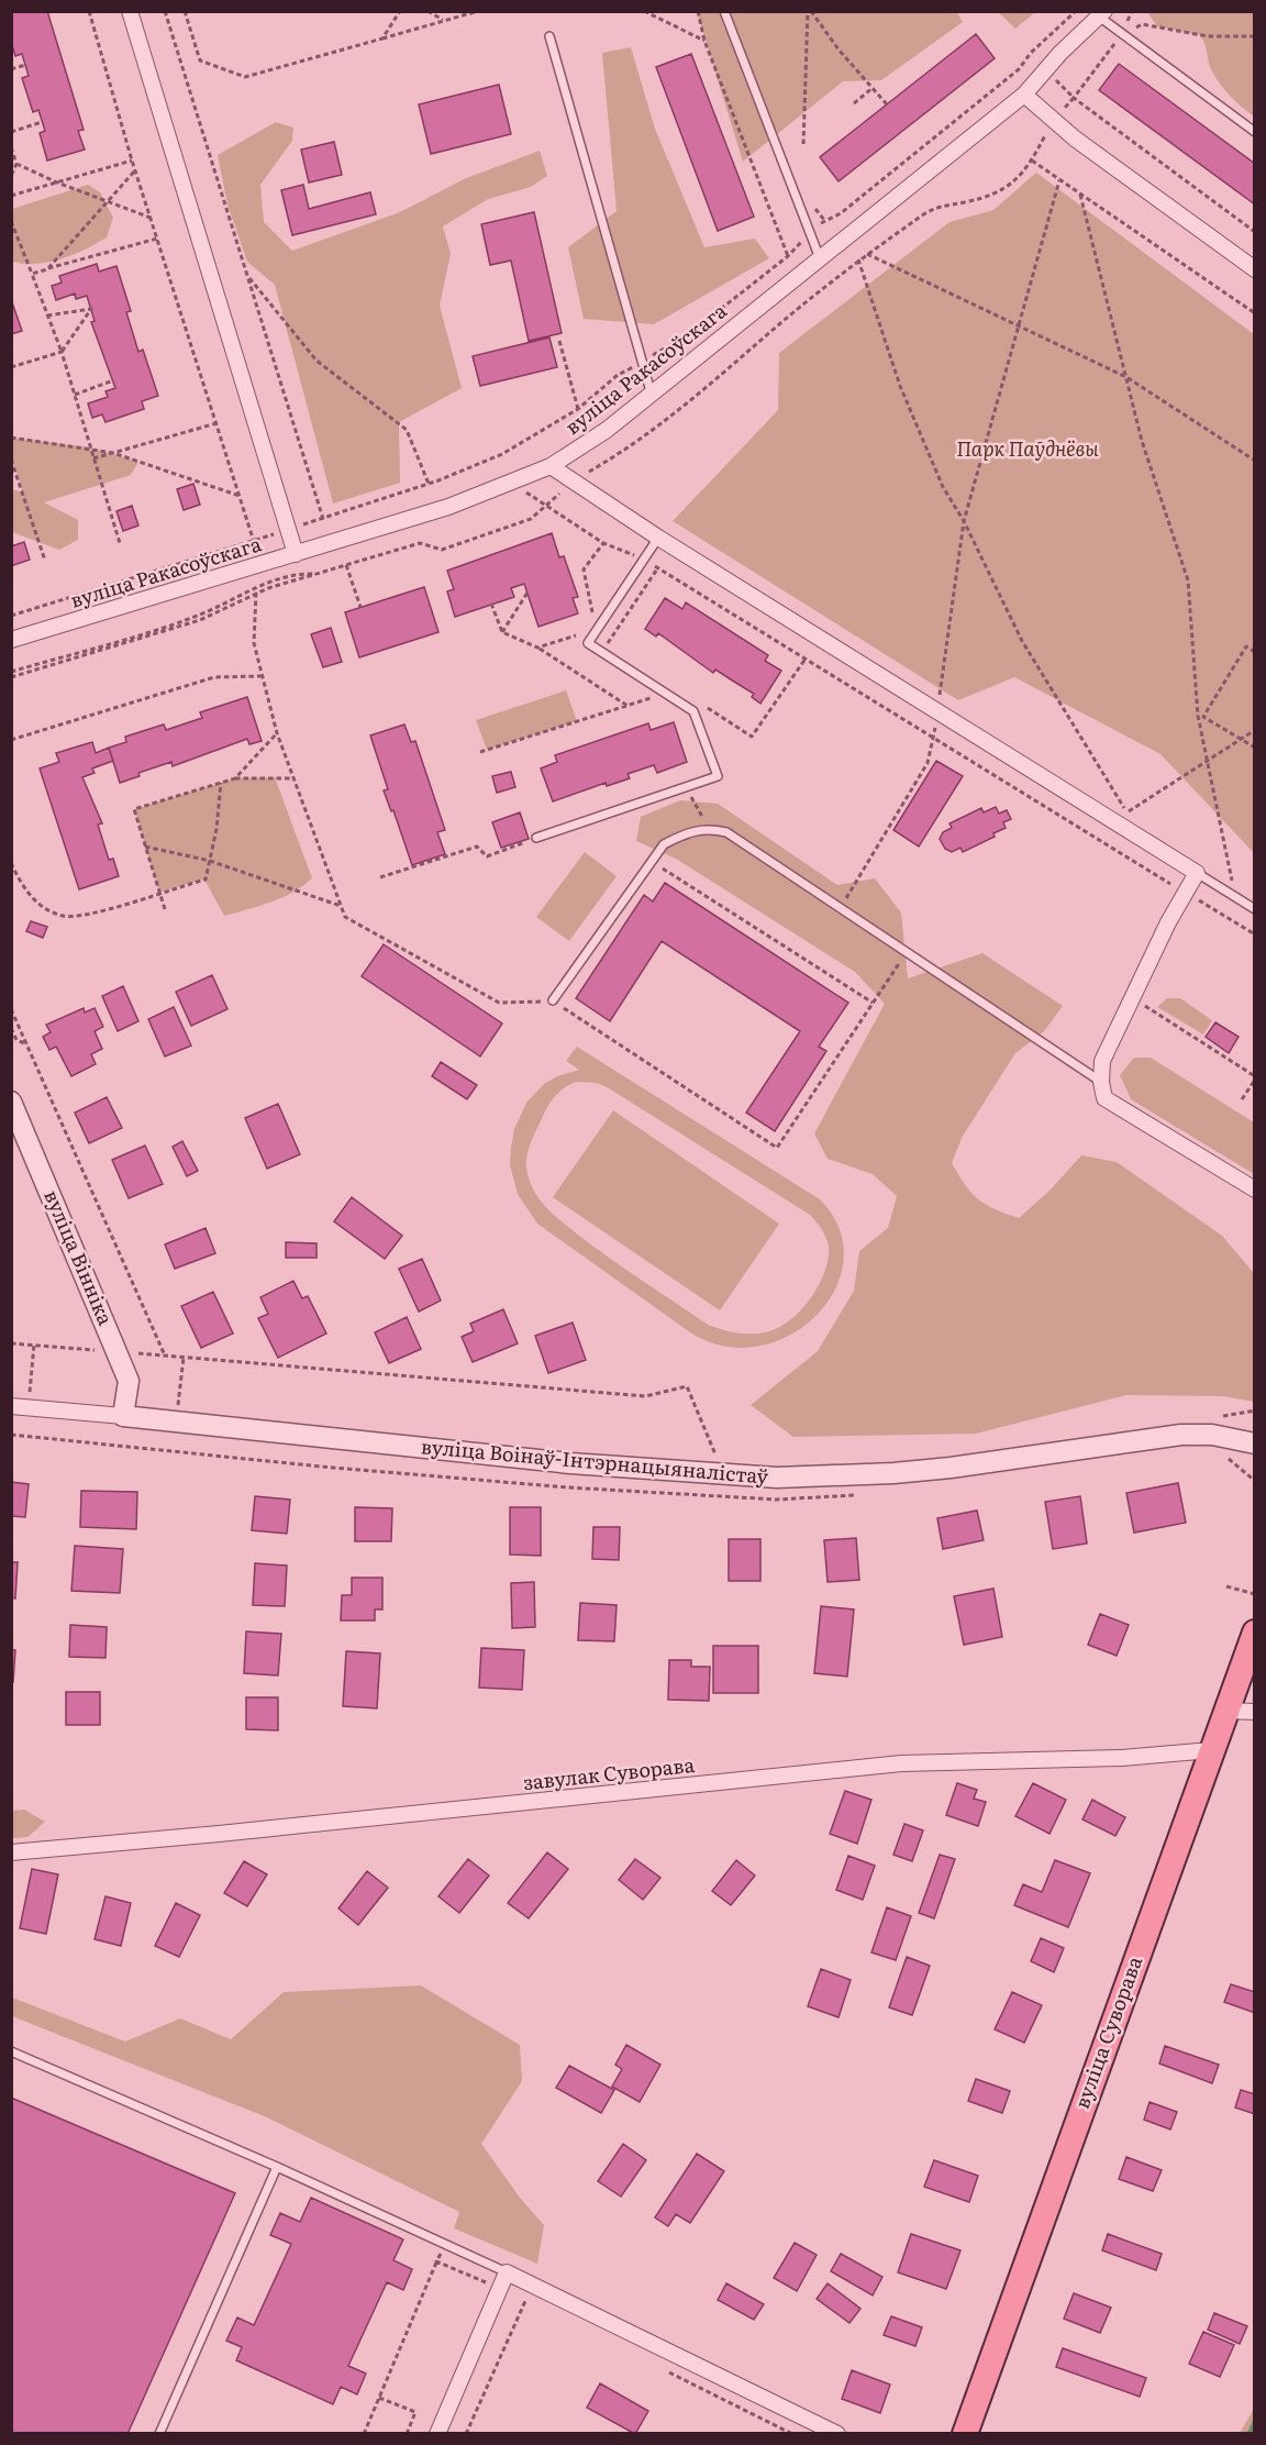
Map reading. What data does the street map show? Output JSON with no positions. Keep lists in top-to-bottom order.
{
  "streets": {
    "main road": ["вуліца Суворава"],
    "street": [
      "вуліца Ракасоўскага",
      "вуліца Вінніка",
      "вуліца Воінаў-Інтэрнацыяналістаў",
      "завулак Суворава"
    ]
  },
  "crossings": [
    ["вуліца Вінніка", "вуліца Воінаў-Інтэрнацыяналістаў"],
    ["завулак Суворава", "вуліца Суворава"]
  ],
  "parks": ["Парк Паўднёвы"]
}
